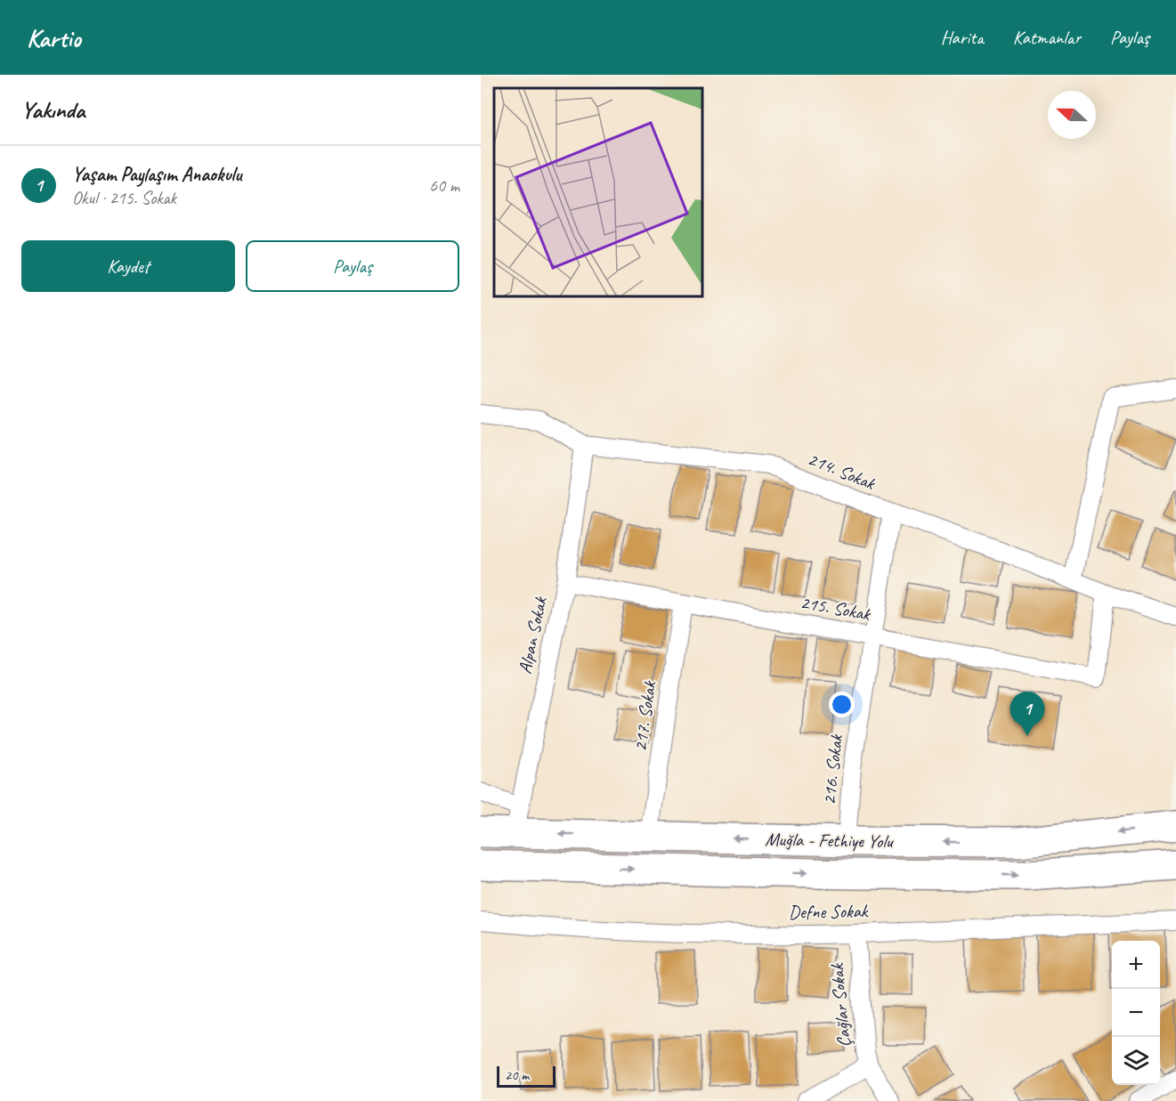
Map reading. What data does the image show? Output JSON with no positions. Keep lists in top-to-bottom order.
{
  "streets": {
    "highway": ["Muğla - Fethiye Yolu"],
    "street": [
      "214. Sokak",
      "215. Sokak",
      "Alpan Sokak",
      "217. Sokak",
      "216. Sokak",
      "Defne Sokak",
      "Çağlar Sokak"
    ]
  },
  "crossings": [
    ["214. Sokak", "215. Sokak"],
    ["214. Sokak", "Alpan Sokak"],
    ["214. Sokak", "216. Sokak"],
    ["215. Sokak", "Alpan Sokak"],
    ["215. Sokak", "217. Sokak"],
    ["215. Sokak", "216. Sokak"],
    ["Alpan Sokak", "Muğla - Fethiye Yolu"],
    ["217. Sokak", "Muğla - Fethiye Yolu"],
    ["216. Sokak", "Muğla - Fethiye Yolu"],
    ["Defne Sokak", "Çağlar Sokak"]
  ],
  "scale_bar": "20 m",
  "north": "left",
  "page": {
    "header": "Kartio",
    "nav": ["Harita", "Katmanlar", "Paylaş"],
    "heading": "Yakında",
    "list": [
      {
        "mark": "1",
        "name": "Yaşam Paylaşım Anaokulu",
        "note": "Okul · 215. Sokak",
        "value": "60 m"
      }
    ],
    "buttons": ["Kaydet", "Paylaş"],
    "pins": "1",
    "map_buttons": ["+", "−"],
    "scale": "20 m"
  }
}
